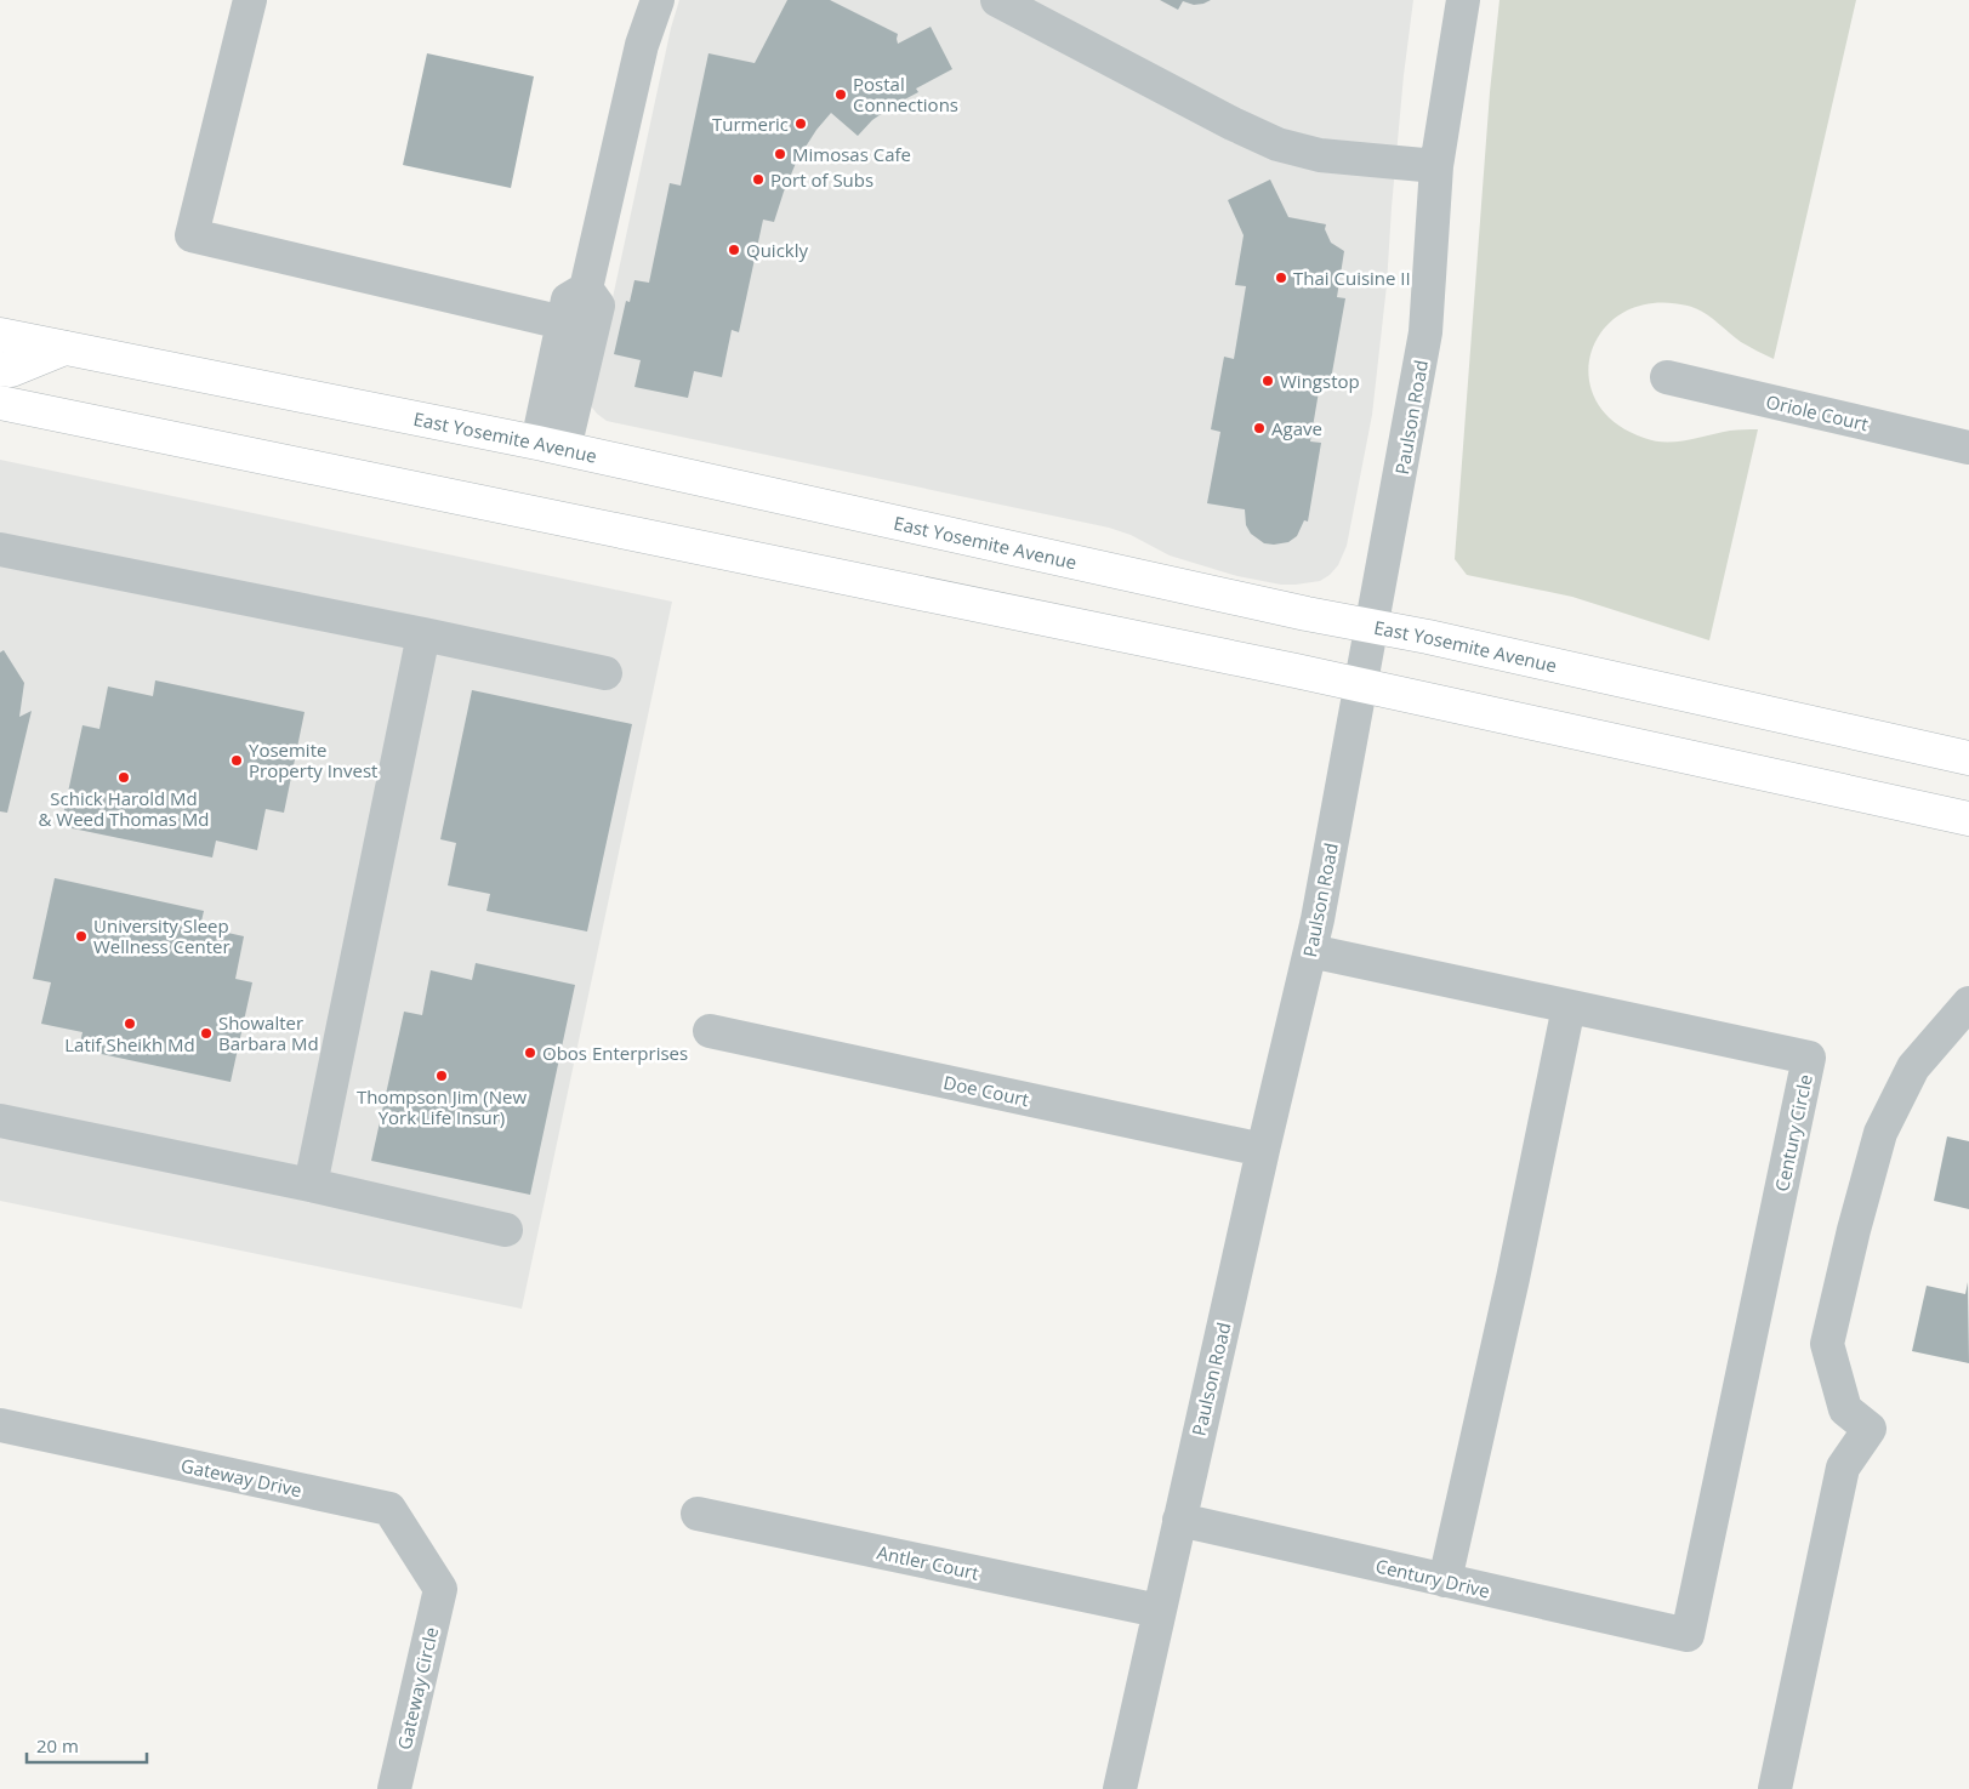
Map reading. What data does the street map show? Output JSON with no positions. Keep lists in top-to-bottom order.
{
  "streets": {
    "main road": ["East Yosemite Avenue"],
    "street": [
      "Oriole Court",
      "Paulson Road",
      "Doe Court",
      "Century Circle",
      "Gateway Drive",
      "Antler Court",
      "Century Drive",
      "Gateway Circle"
    ]
  },
  "crossings": [
    ["Paulson Road", "East Yosemite Avenue"],
    ["Paulson Road", "Doe Court"],
    ["Paulson Road", "Century Circle"],
    ["Paulson Road", "Antler Court"],
    ["Paulson Road", "Century Drive"],
    ["Century Circle", "Century Drive"],
    ["Gateway Drive", "Gateway Circle"]
  ],
  "places": [
    "Postal Connections",
    "Turmeric",
    "Mimosas Cafe",
    "Port of Subs",
    "Quickly",
    "Thai Cuisine II",
    "Wingstop",
    "Agave",
    "Yosemite Property Invest",
    "Schick Harold Md & Weed Thomas Md",
    "University Sleep Wellness Center",
    "Latif Sheikh Md",
    "Showalter Barbara Md",
    "Obos Enterprises",
    "Thompson Jim (New York Life Insur)"
  ],
  "scale_bar": "20 m"
}
